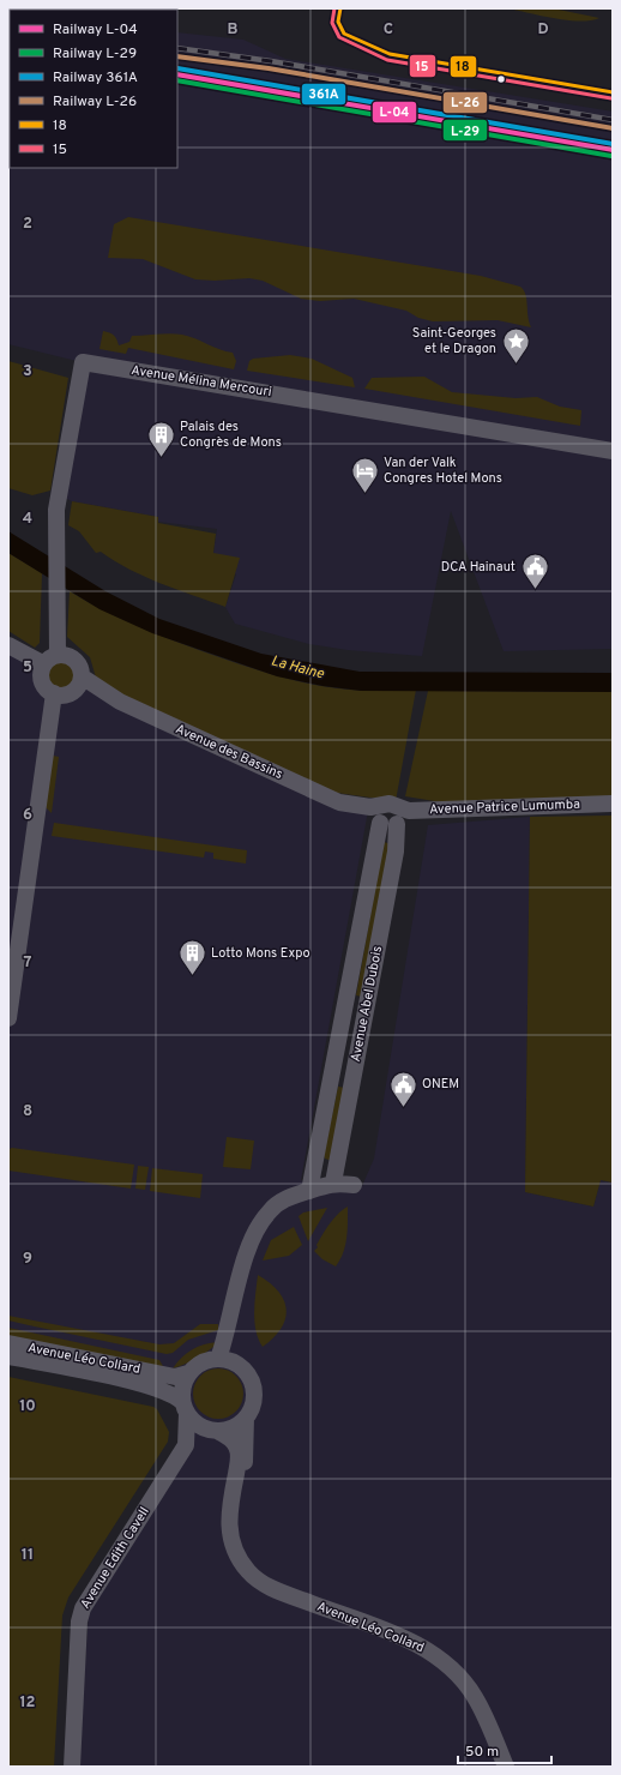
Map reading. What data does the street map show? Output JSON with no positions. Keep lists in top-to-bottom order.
{
  "streets": {
    "street": [
      "Avenue Mélina Mercouri",
      "Avenue des Bassins",
      "Avenue Patrice Lumumba",
      "Avenue Abel Dubois",
      "Avenue Léo Collard",
      "Avenue Edith Cavell"
    ]
  },
  "crossings": [
    ["Avenue Mélina Mercouri", "Avenue des Bassins"],
    ["Avenue des Bassins", "Avenue Patrice Lumumba"],
    ["Avenue des Bassins", "Avenue Abel Dubois"],
    ["Avenue Patrice Lumumba", "Avenue Abel Dubois"],
    ["Avenue Léo Collard", "Avenue Edith Cavell"]
  ],
  "water": ["La Haine"],
  "places": {
    "place": ["Saint-Georges et le Dragon"],
    "building": ["Palais des Congrès de Mons", "Lotto Mons Expo"],
    "hotel": ["Van der Valk Congres Hotel Mons"],
    "public building": ["DCA Hainaut", "ONEM"]
  },
  "lines": [
    "transit line 18",
    "transit line 15",
    "rail line L-26",
    "rail line 361A",
    "rail line L-04",
    "rail line L-29"
  ],
  "legend": [
    "Railway L-04",
    "Railway L-29",
    "Railway 361A",
    "Railway L-26",
    "18",
    "15"
  ],
  "scale_bar": "50 m",
  "grid": {
    "columns": ["B", "C", "D"],
    "rows": [
      "2",
      "3",
      "4",
      "5",
      "6",
      "7",
      "8",
      "9",
      "10",
      "11",
      "12"
    ]
  }
}
